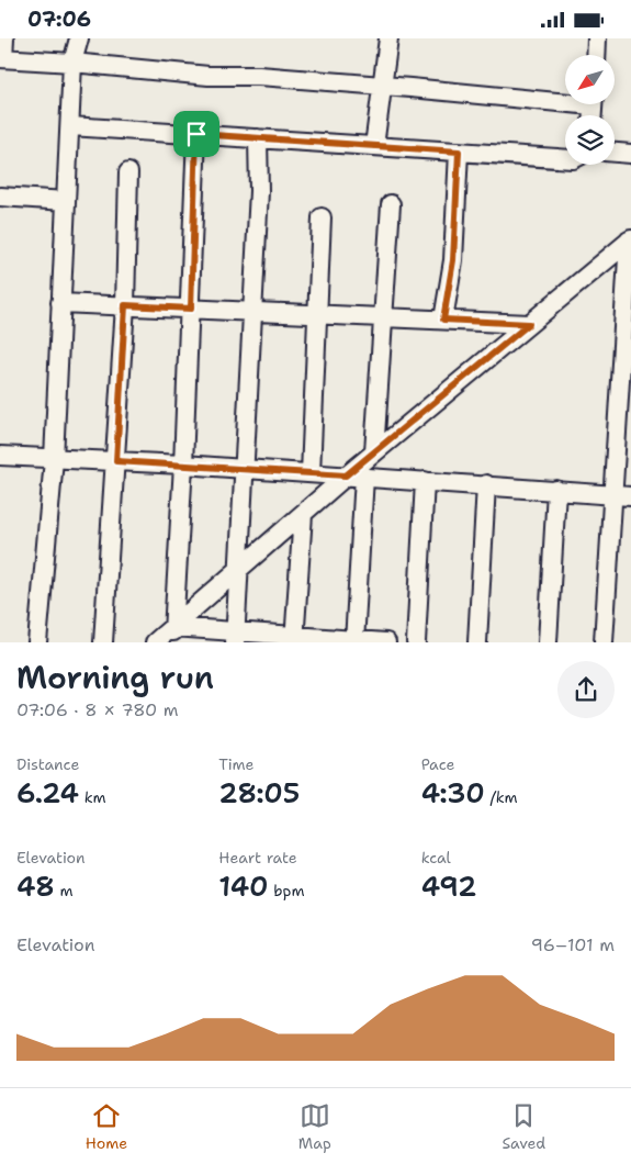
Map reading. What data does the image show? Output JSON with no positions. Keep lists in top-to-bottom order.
{
  "north": "bottom left",
  "page": {
    "status": "07:06",
    "heading": ["Morning run", "07:06 · 8 × 780 m"],
    "stats": [
      ["Distance", "6.24 km"],
      ["Time", "28:05"],
      ["Pace", "4:30 /km"],
      ["Elevation", "48 m"],
      ["Heart rate", "140 bpm"],
      ["kcal", "492"]
    ],
    "chart": ["Elevation", "96–101 m"],
    "tabs": ["Home", "Map", "Saved"]
  }
}
